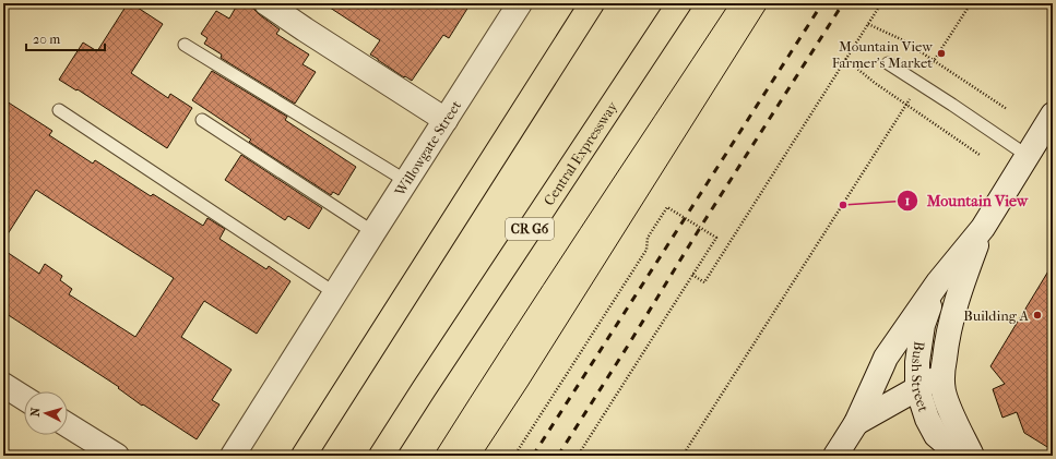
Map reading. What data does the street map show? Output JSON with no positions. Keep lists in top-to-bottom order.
{
  "streets": {
    "highway": ["Central Expressway", "CR G6"],
    "street": ["Willowgate Street", "Bush Street"]
  },
  "places": ["Mountain View Farmer's Market", "Mountain View", "Building A"],
  "scale_bar": "20 m",
  "north": "left"
}
